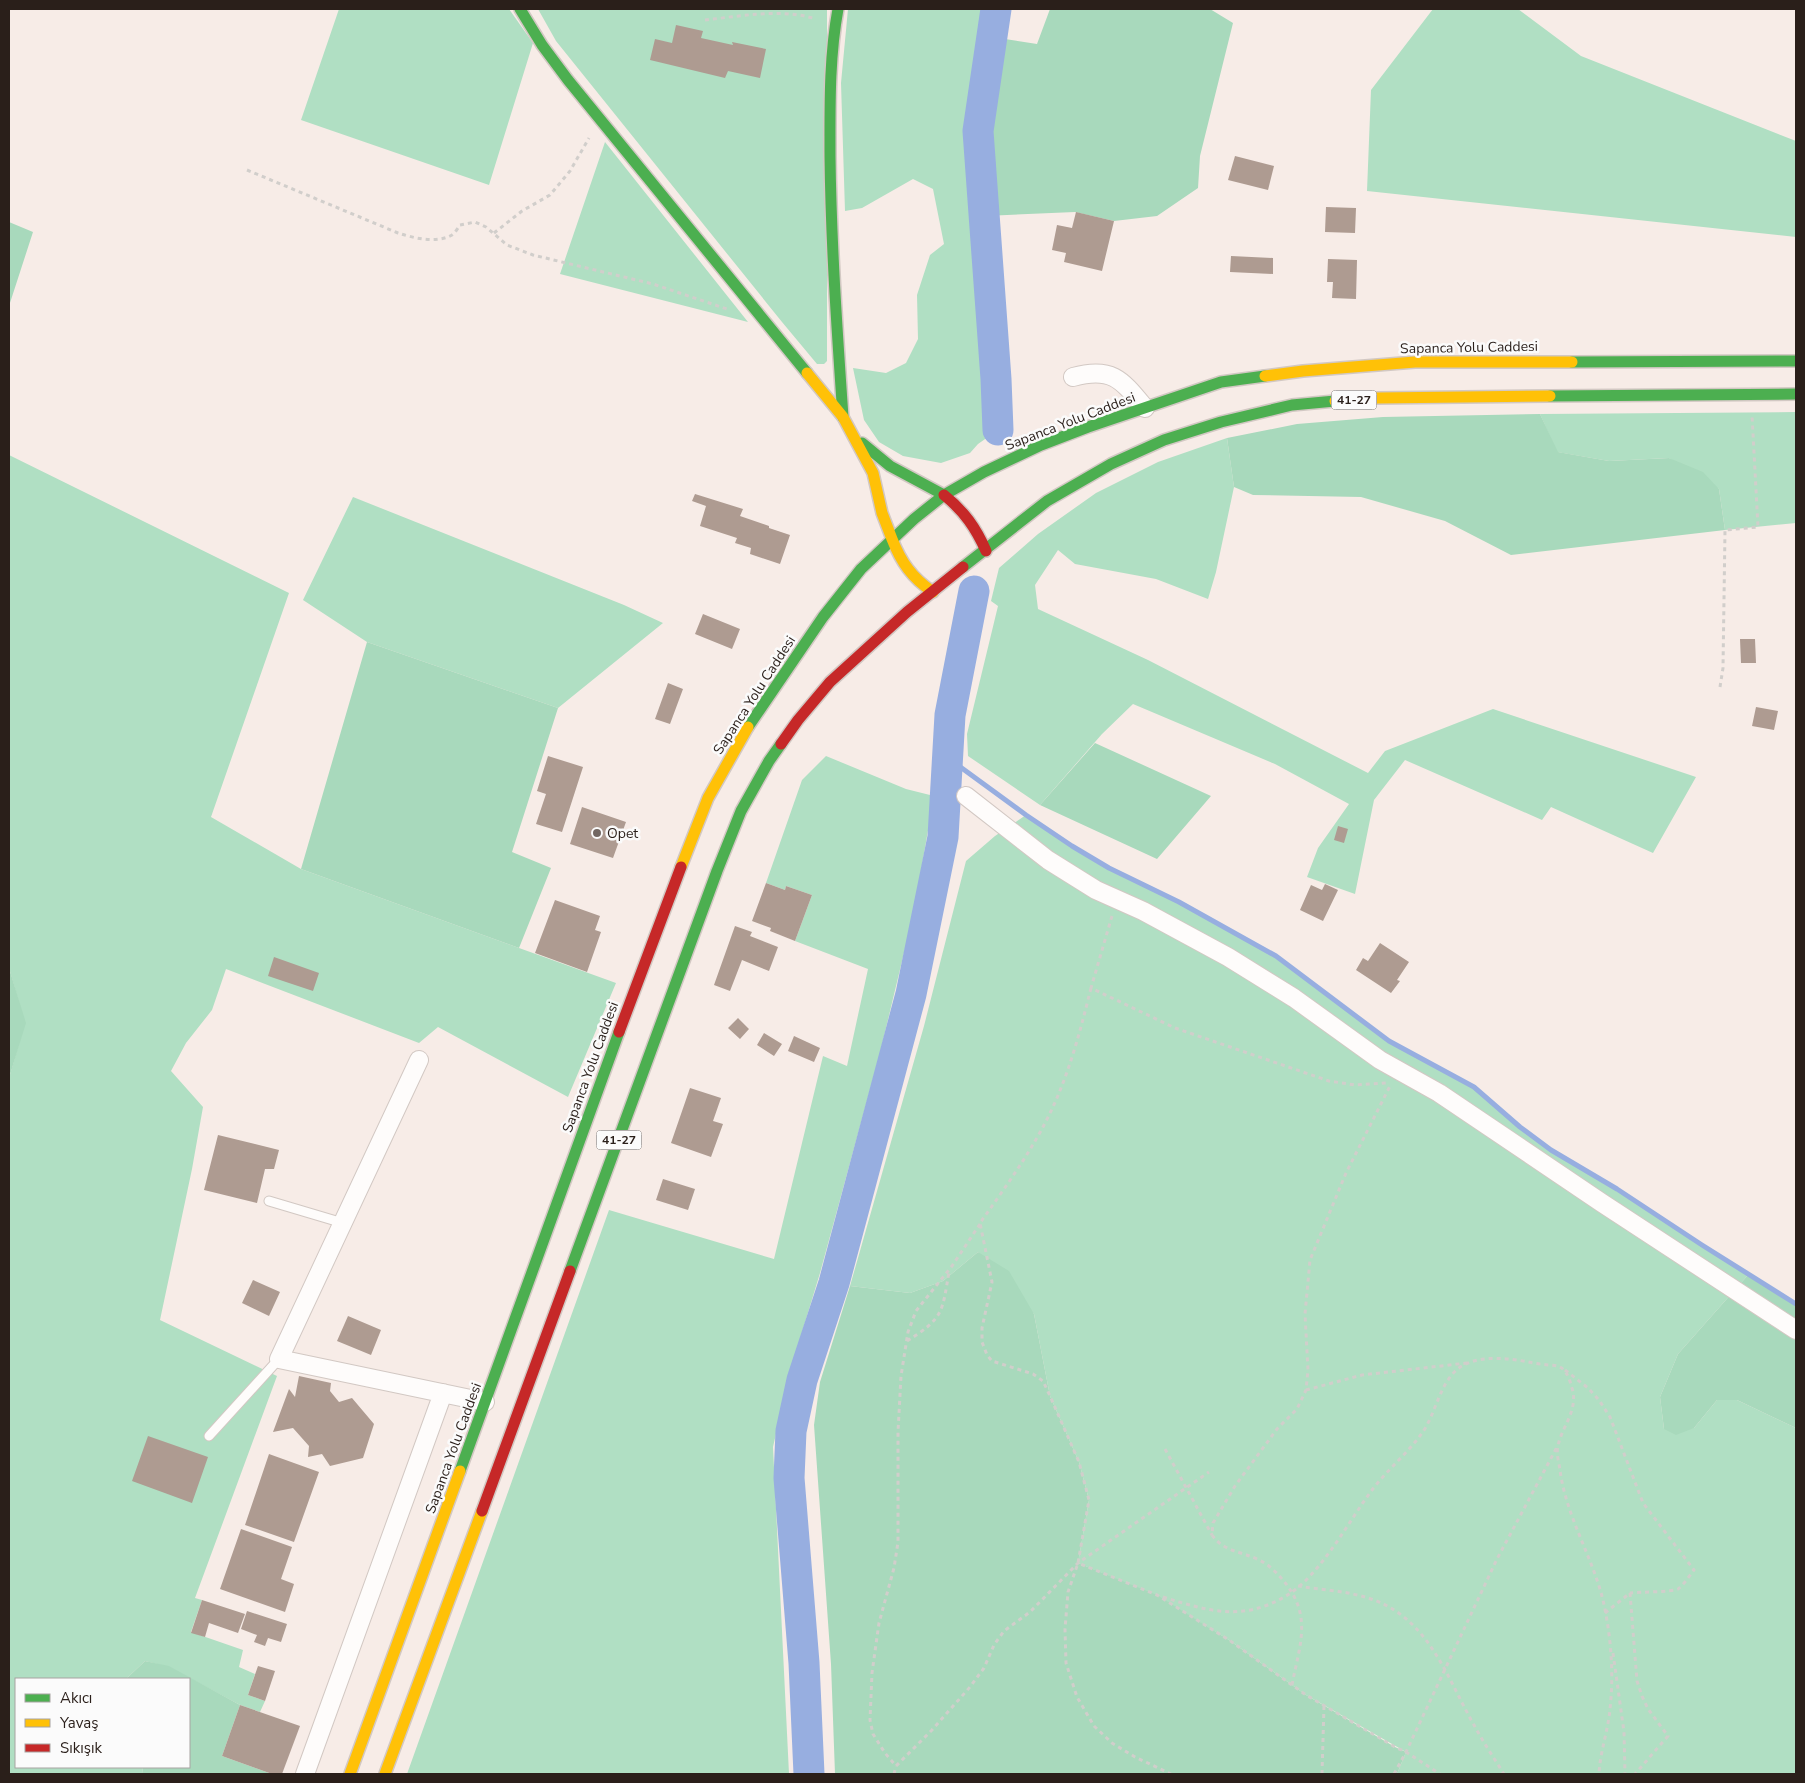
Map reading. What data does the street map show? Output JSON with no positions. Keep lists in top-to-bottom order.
{
  "streets": {
    "main road": ["Sapanca Yolu Caddesi", "41-27"]
  },
  "places": ["Opet"],
  "legend": ["Akıcı", "Yavaş", "Sıkışık"]
}
